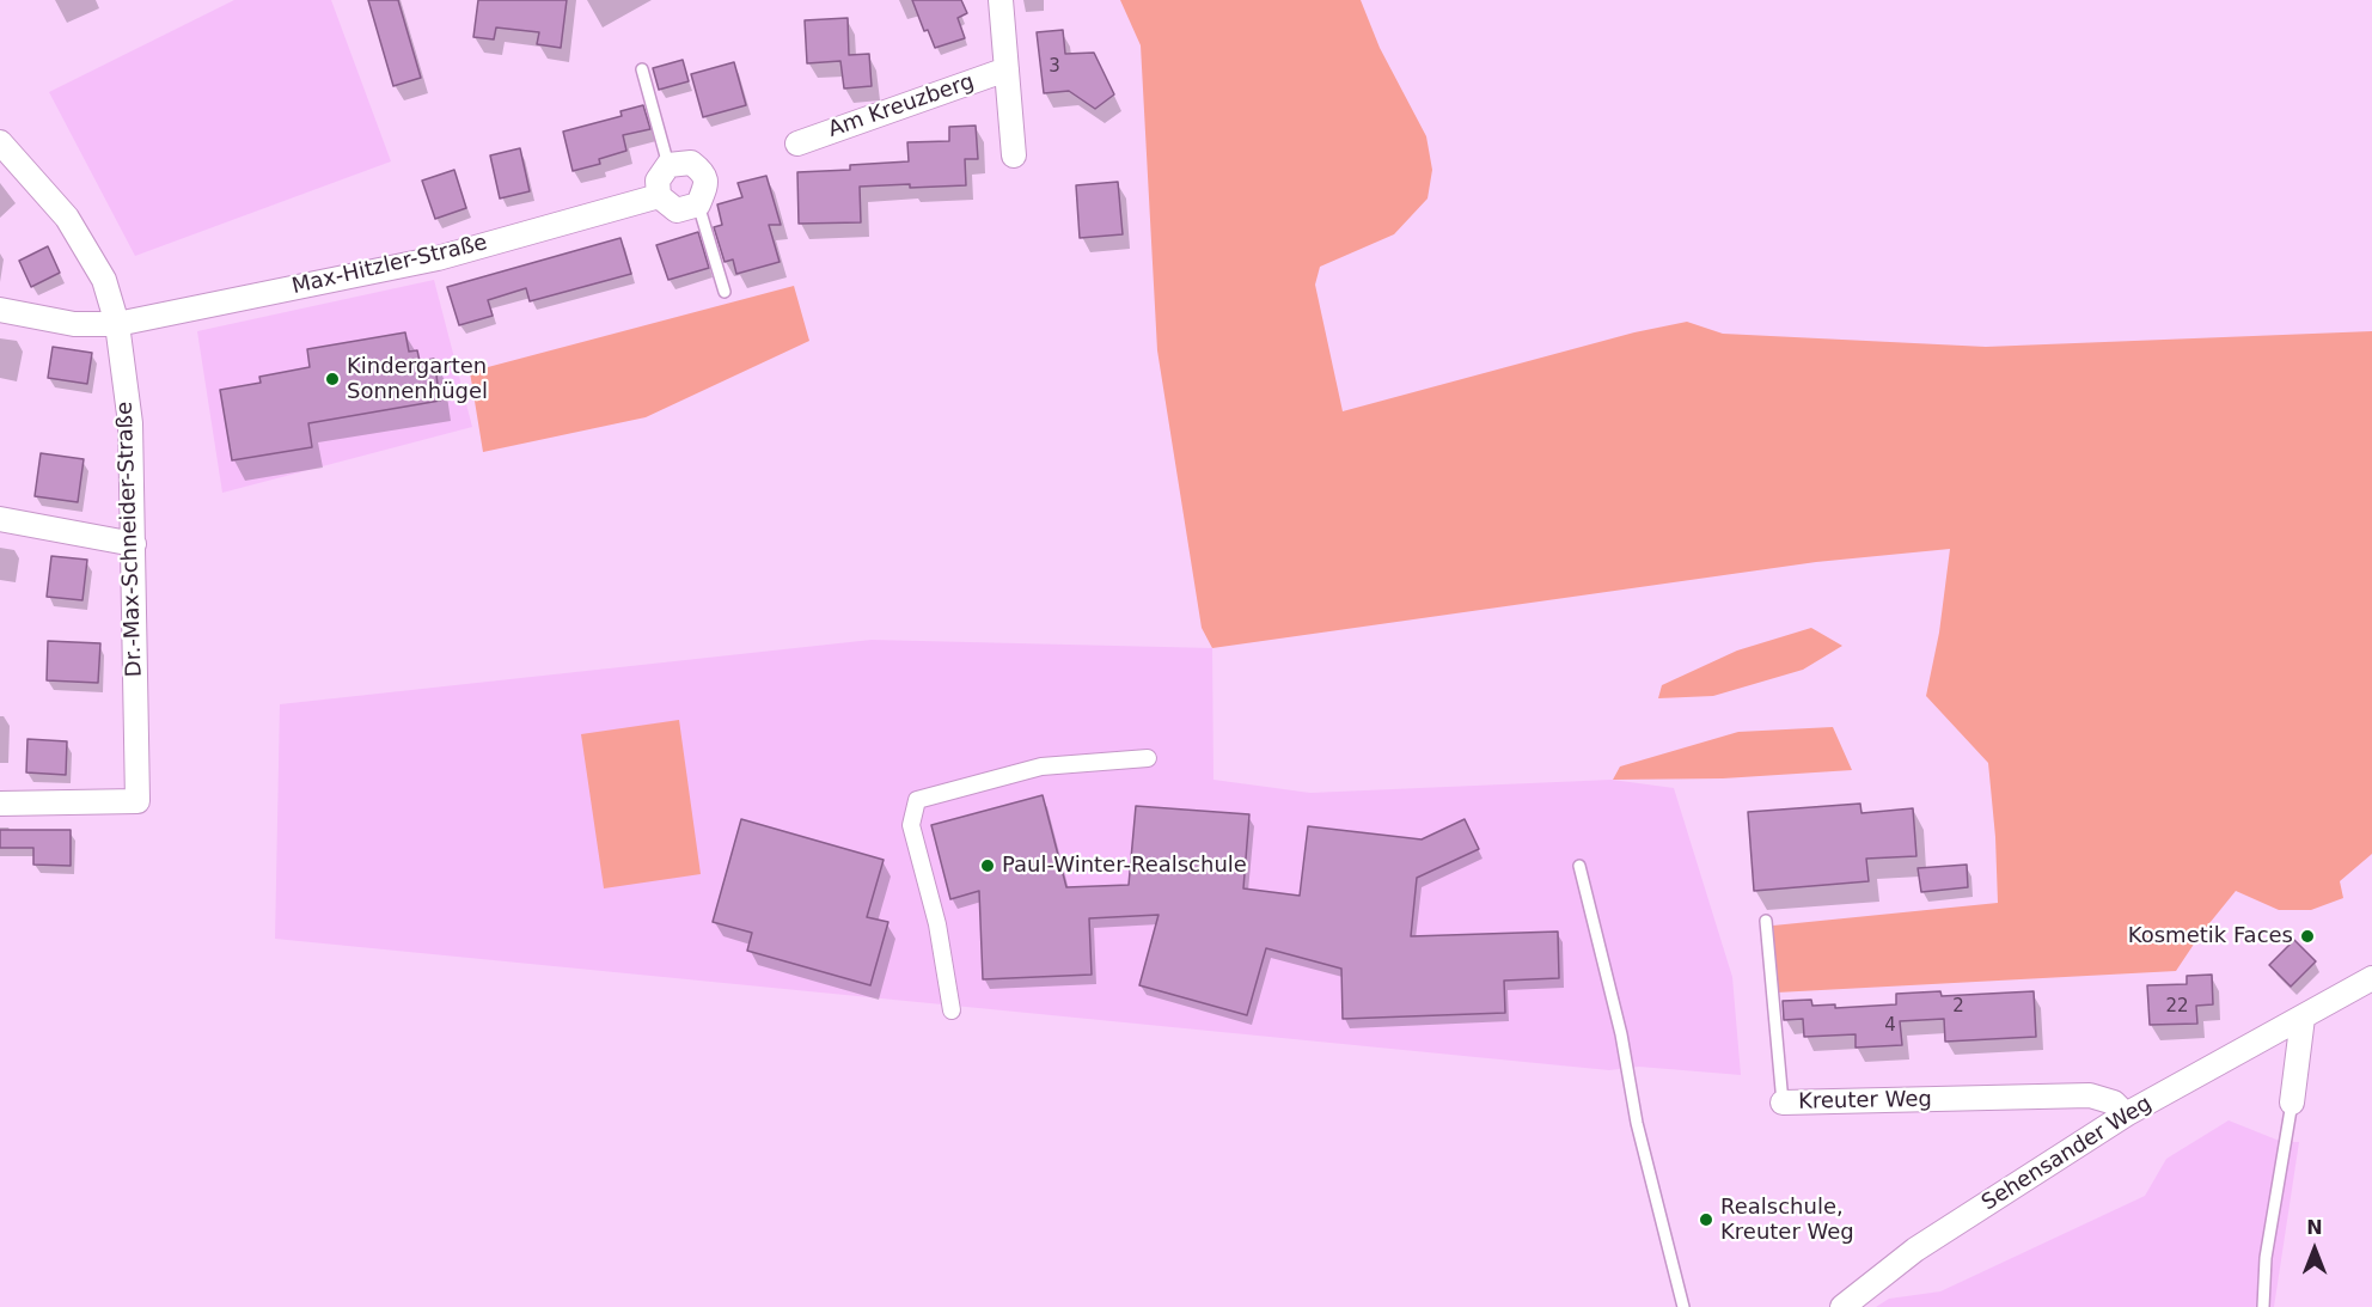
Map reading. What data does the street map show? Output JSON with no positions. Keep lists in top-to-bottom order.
{
  "streets": {
    "street": [
      "Am Kreuzberg",
      "Max-Hitzler-Straße",
      "Dr.-Max-Schneider-Straße",
      "Kreuter Weg",
      "Sehensander Weg"
    ]
  },
  "crossings": [
    ["Max-Hitzler-Straße", "Dr.-Max-Schneider-Straße"],
    ["Kreuter Weg", "Sehensander Weg"]
  ],
  "places": [
    "Kindergarten Sonnenhügel",
    "Paul-Winter-Realschule",
    "Kosmetik Faces",
    "Realschule, Kreuter Weg"
  ],
  "house_numbers": [
    "3",
    "2",
    "22",
    "4"
  ],
  "north": "top"
}
